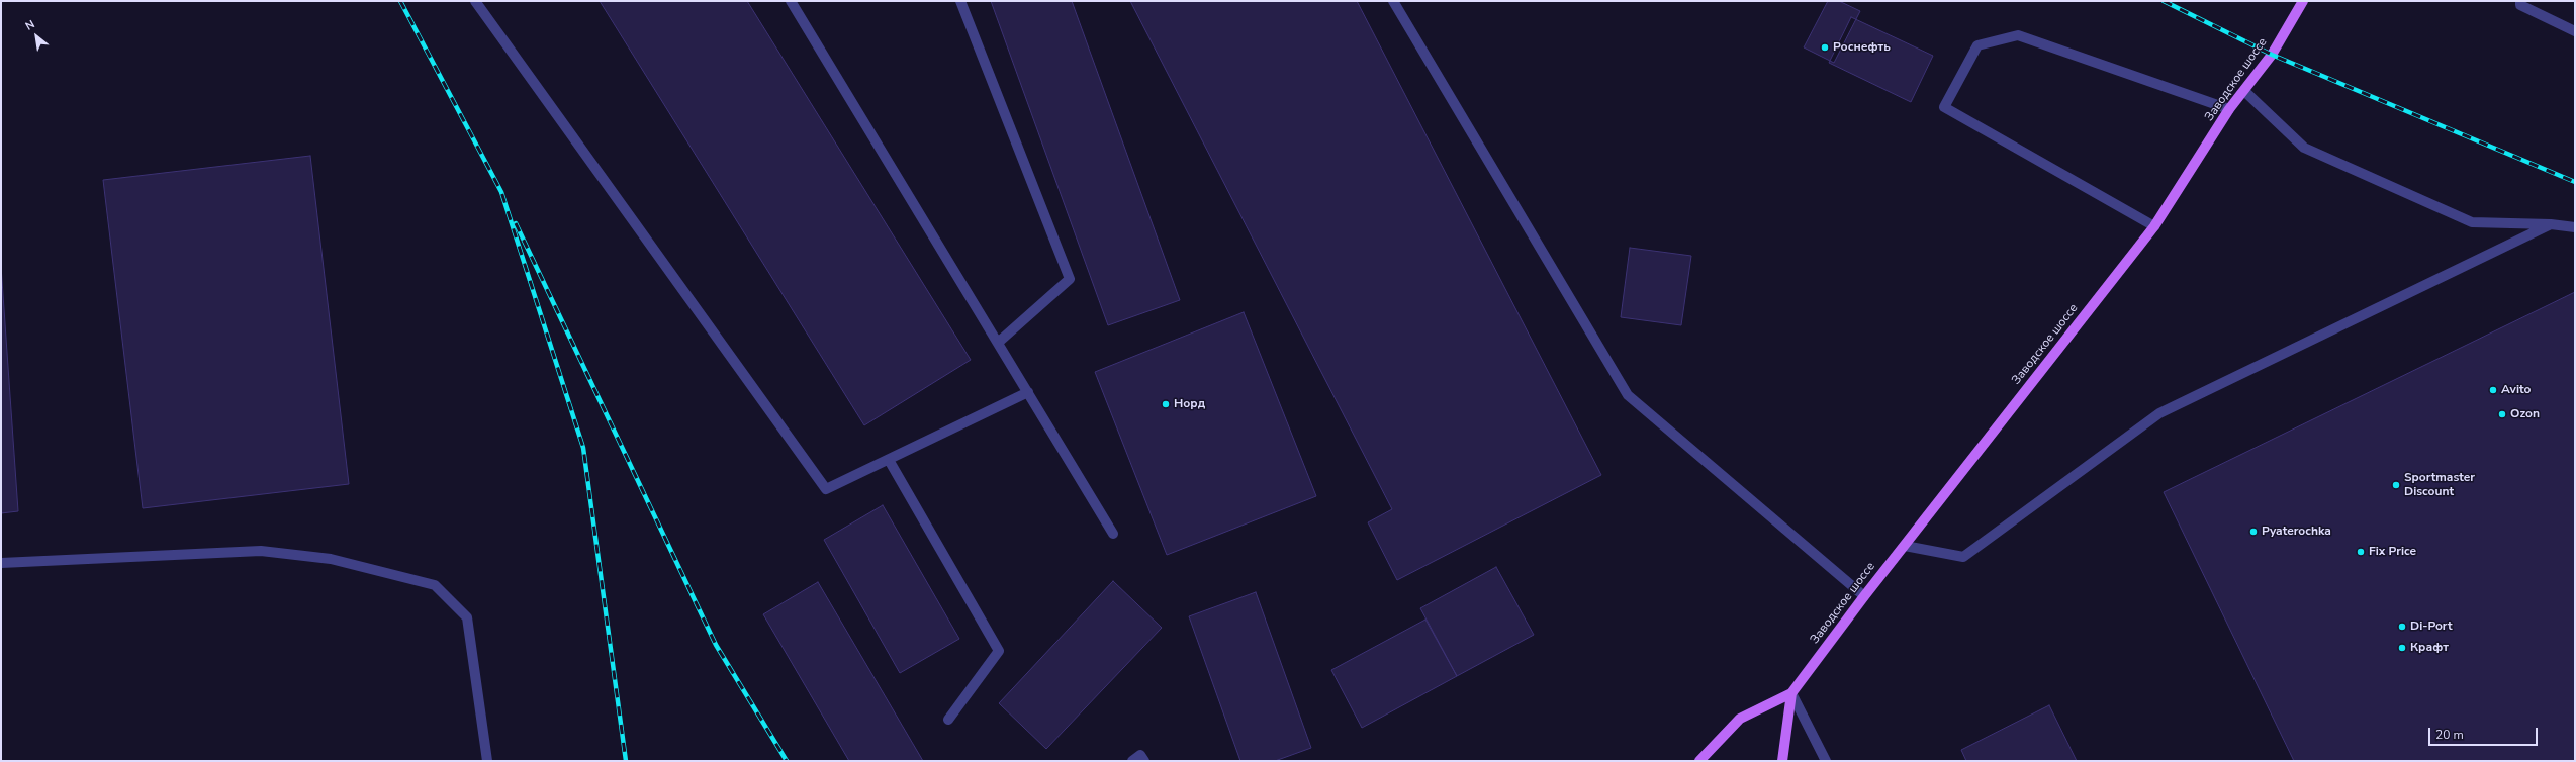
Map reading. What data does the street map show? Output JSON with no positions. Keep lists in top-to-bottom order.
{
  "streets": {
    "main road": ["Заводское шоссе"]
  },
  "places": [
    "Роснефть",
    "Avito",
    "Норд",
    "Ozon",
    "Sportmaster Discount",
    "Pyaterochka",
    "Fix Price",
    "Di-Port",
    "Крафт"
  ],
  "scale_bar": "20 m",
  "north": "top left"
}
